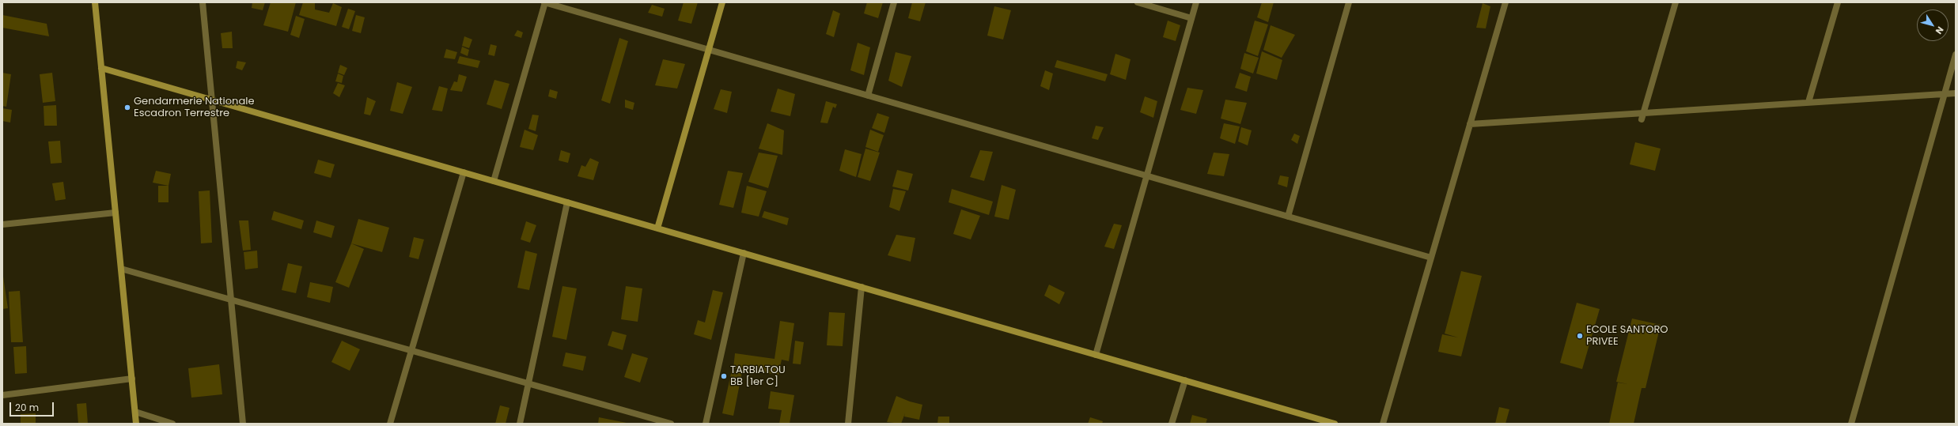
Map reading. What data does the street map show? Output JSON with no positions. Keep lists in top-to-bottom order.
{
  "places": ["Gendarmerie Nationale Escadron Terrestre", "ECOLE SANTORO PRIVEE", "TARBIATOU BB [1er C]"],
  "scale_bar": "20 m",
  "north": "bottom right"
}
